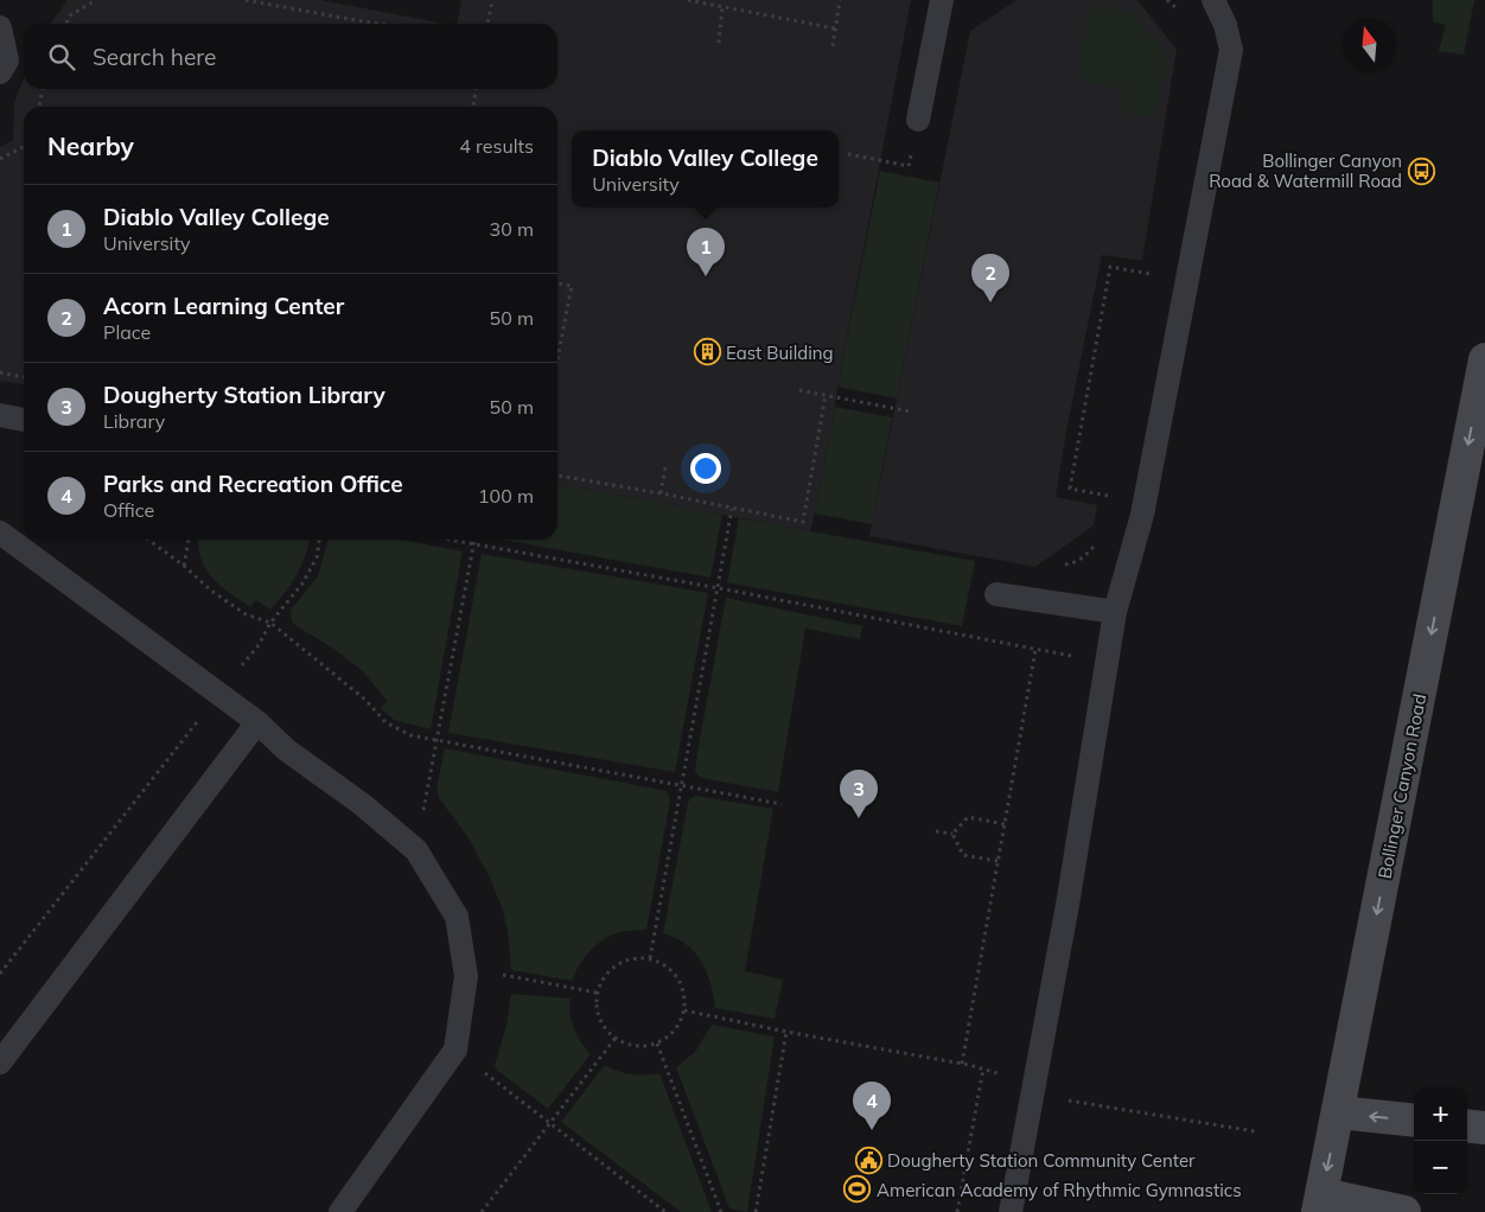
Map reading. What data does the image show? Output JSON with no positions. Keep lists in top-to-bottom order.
{
  "streets": {
    "main road": ["Bollinger Canyon Road"]
  },
  "one_way": ["Bollinger Canyon Road"],
  "places": {
    "bus stop": ["Bollinger Canyon Road & Watermill Road"],
    "building": ["East Building"],
    "public building": ["Dougherty Station Community Center"],
    "sports": ["American Academy of Rhythmic Gymnastics"]
  },
  "north": "top",
  "page": {
    "search": "Search here",
    "heading": ["Nearby", "4 results"],
    "popup": ["Diablo Valley College", "University"],
    "list": [
      {
        "mark": "1",
        "name": "Diablo Valley College",
        "note": "University",
        "value": "30 m"
      },
      {
        "mark": "2",
        "name": "Acorn Learning Center",
        "note": "Place",
        "value": "50 m"
      },
      {
        "mark": "3",
        "name": "Dougherty Station Library",
        "note": "Library",
        "value": "50 m"
      },
      {
        "mark": "4",
        "name": "Parks and Recreation Office",
        "note": "Office",
        "value": "100 m"
      }
    ],
    "pins": [
      "1",
      "2",
      "3",
      "4"
    ],
    "map_buttons": ["+", "−"]
  }
}
